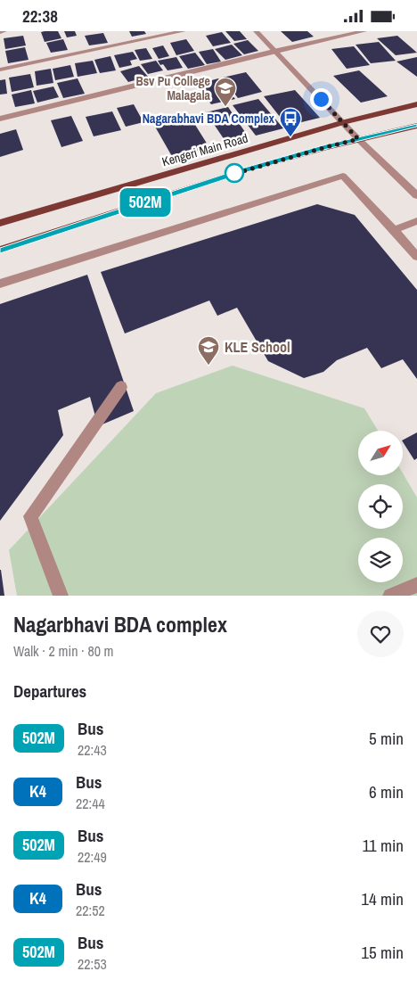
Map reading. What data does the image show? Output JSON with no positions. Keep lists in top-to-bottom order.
{
  "streets": {
    "main road": ["Kengeri Main Road"]
  },
  "places": {
    "school or university": ["Bsv Pu College Malagala", "KLE School"],
    "bus stop": ["Nagarabhavi BDA Complex"]
  },
  "lines": ["bus line 502M"],
  "north": "top right",
  "page": {
    "status": "22:38",
    "on_map": "502M",
    "heading": [
      ["Nagarbhavi BDA complex", "Walk · 2 min · 80 m"],
      "Departures"
    ],
    "list": [
      {
        "mark": "502M",
        "name": "Bus",
        "note": "22:43",
        "value": "5 min"
      },
      {
        "mark": "K4",
        "name": "Bus",
        "note": "22:44",
        "value": "6 min"
      },
      {
        "mark": "502M",
        "name": "Bus",
        "note": "22:49",
        "value": "11 min"
      },
      {
        "mark": "K4",
        "name": "Bus",
        "note": "22:52",
        "value": "14 min"
      },
      {
        "mark": "502M",
        "name": "Bus",
        "note": "22:53",
        "value": "15 min"
      }
    ]
  }
}
